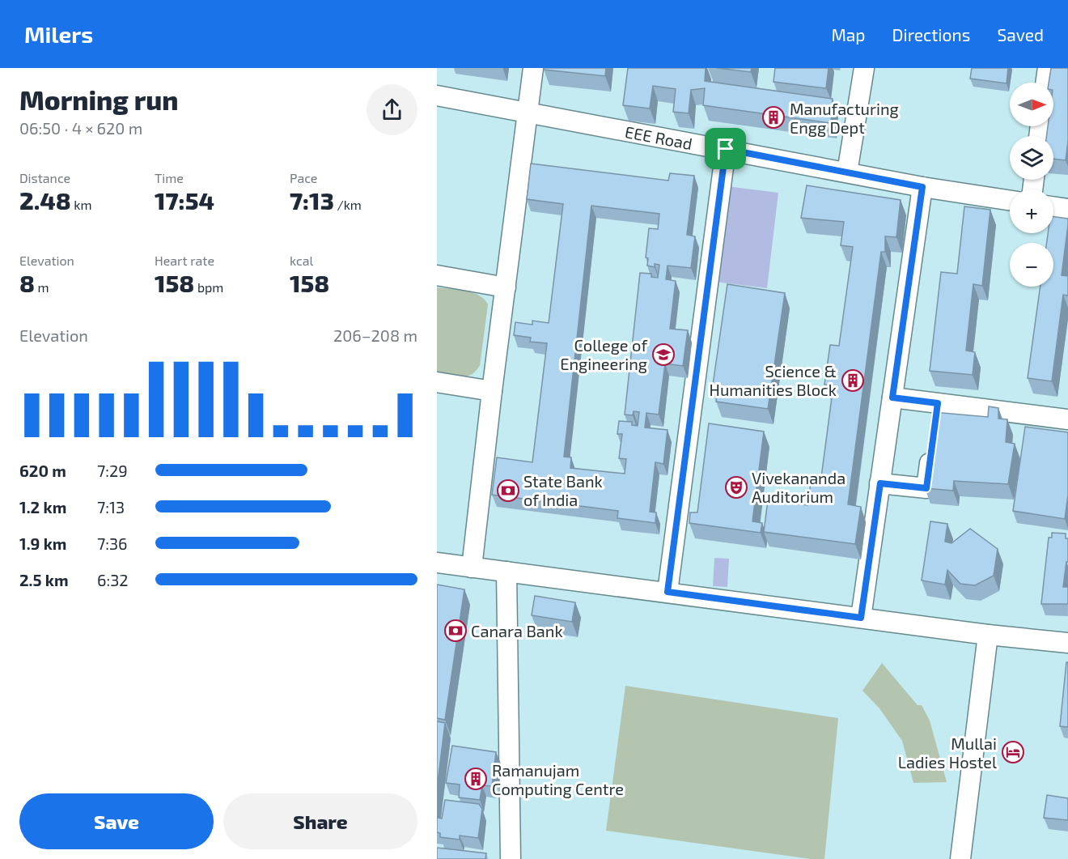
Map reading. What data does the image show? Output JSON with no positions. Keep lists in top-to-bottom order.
{
  "streets": {
    "lane": ["EEE Road"]
  },
  "places": {
    "building": ["Manufacturing Engg Dept", "Science & Humanities Block", "Ramanujam Computing Centre"],
    "school or university": ["College of Engineering"],
    "theatre": ["Vivekananda Auditorium"],
    "bank": ["State Bank of India", "Canara Bank"],
    "hotel": ["Mullai Ladies Hostel"]
  },
  "north": "right",
  "page": {
    "header": "Milers",
    "nav": ["Map", "Directions", "Saved"],
    "heading": ["Morning run", "06:50 · 4 × 620 m"],
    "map_buttons": ["+", "−"],
    "stats": [
      ["Distance", "2.48 km"],
      ["Time", "17:54"],
      ["Pace", "7:13 /km"],
      ["Elevation", "8 m"],
      ["Heart rate", "158 bpm"],
      ["kcal", "158"]
    ],
    "chart": ["Elevation", "206–208 m"],
    "list": [
      {
        "name": "620 m",
        "note": "7:29"
      },
      {
        "name": "1.2 km",
        "note": "7:13"
      },
      {
        "name": "1.9 km",
        "note": "7:36"
      },
      {
        "name": "2.5 km",
        "note": "6:32"
      }
    ],
    "buttons": ["Save", "Share"]
  }
}
